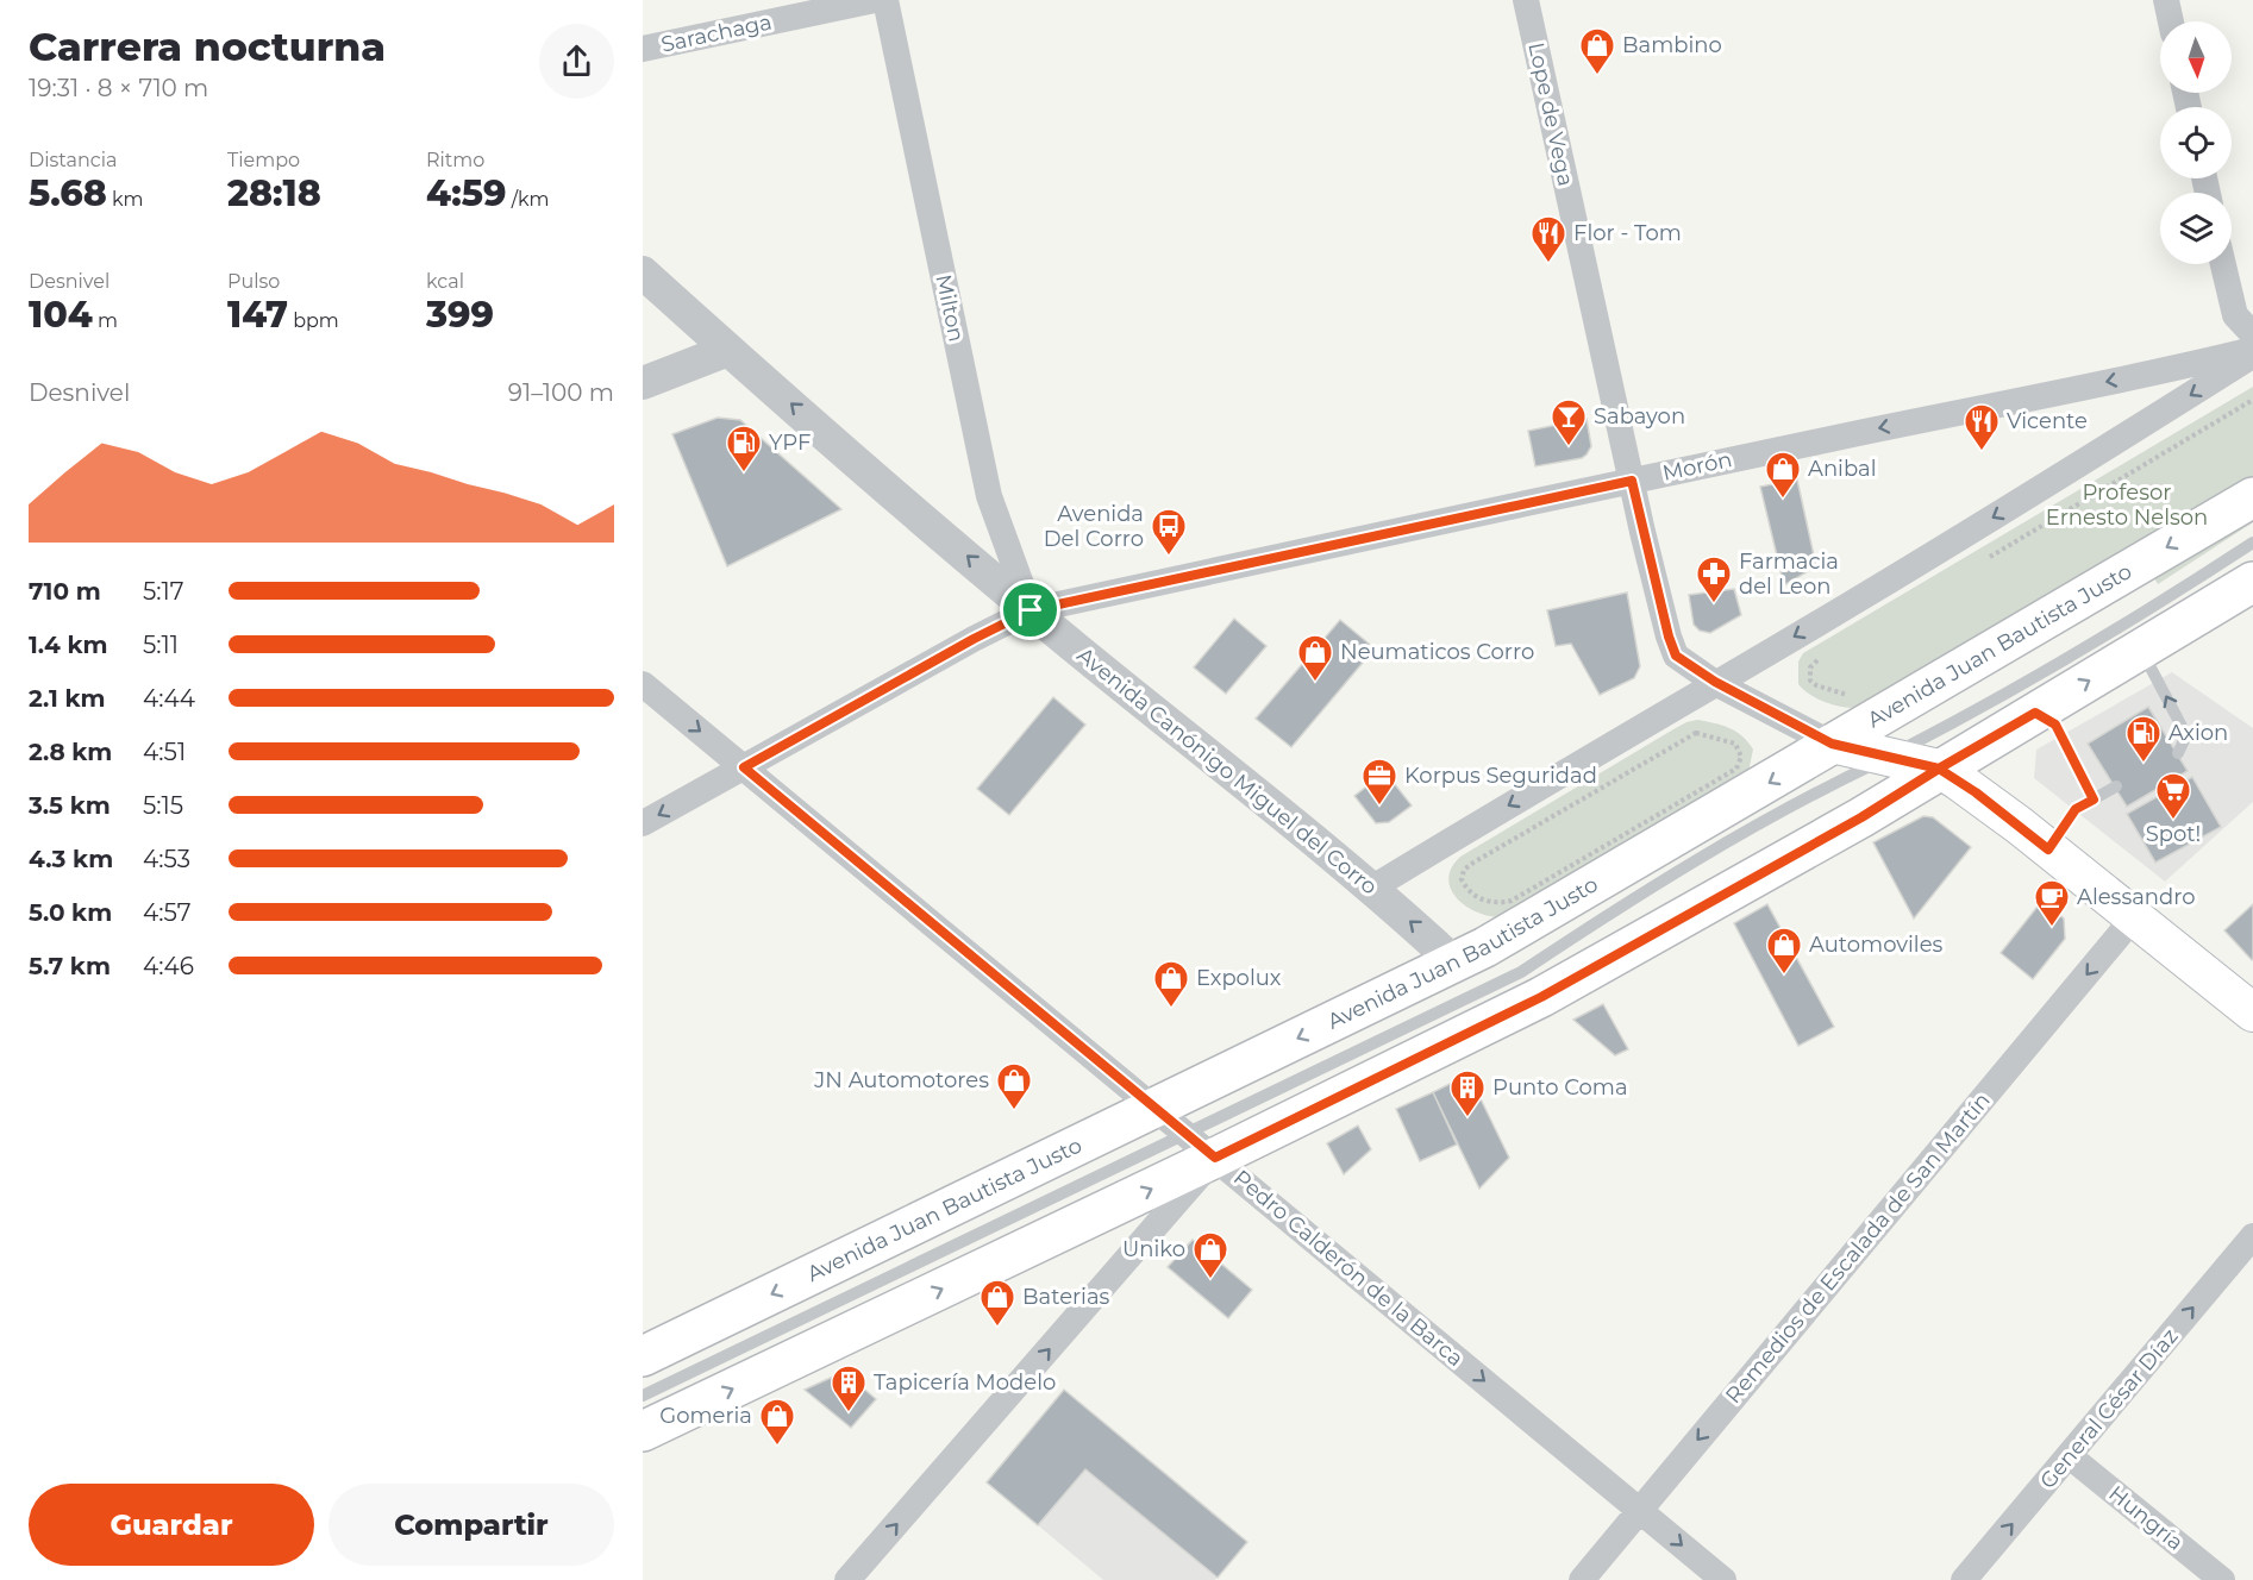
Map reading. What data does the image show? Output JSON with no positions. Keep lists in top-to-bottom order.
{
  "streets": {
    "main road": ["Avenida Juan Bautista Justo"],
    "street": [
      "Sarachaga",
      "Lope de Vega",
      "Milton",
      "Morón",
      "Avenida Canónigo Miguel del Corro",
      "Remedios de Escalada de San Martín",
      "Pedro Calderón de la Barca",
      "General César Díaz",
      "Hungría"
    ]
  },
  "crossings": [
    ["Lope de Vega", "Morón"],
    ["Lope de Vega", "Avenida Juan Bautista Justo"],
    ["Milton", "Morón"],
    ["Milton", "Avenida Canónigo Miguel del Corro"],
    ["Morón", "Avenida Canónigo Miguel del Corro"],
    ["Morón", "Pedro Calderón de la Barca"],
    ["Avenida Juan Bautista Justo", "Avenida Canónigo Miguel del Corro"],
    ["Avenida Juan Bautista Justo", "Pedro Calderón de la Barca"],
    ["Remedios de Escalada de San Martín", "Pedro Calderón de la Barca"],
    ["General César Díaz", "Hungría"]
  ],
  "one_way": [
    "Avenida Canónigo Miguel del Corro",
    "Remedios de Escalada de San Martín",
    "Pedro Calderón de la Barca",
    "General César Díaz"
  ],
  "parks": ["Profesor Ernesto Nelson"],
  "places": {
    "shop": [
      "Bambino",
      "Anibal",
      "Neumaticos Corro",
      "Automoviles",
      "Expolux",
      "JN Automotores",
      "Uniko",
      "Baterias",
      "Gomeria"
    ],
    "restaurant": ["Flor - Tom", "Vicente"],
    "bar": ["Sabayon"],
    "fuel station": ["YPF", "Axion"],
    "bus stop": ["Avenida Del Corro"],
    "pharmacy": ["Farmacia del Leon"],
    "office": ["Korpus Seguridad"],
    "supermarket": ["Spot!"],
    "cafe": ["Alessandro"],
    "building": ["Punto Coma", "Tapicería Modelo"]
  },
  "north": "bottom",
  "page": {
    "heading": ["Carrera nocturna", "19:31 · 8 × 710 m"],
    "stats": [
      ["Distancia", "5.68 km"],
      ["Tiempo", "28:18"],
      ["Ritmo", "4:59 /km"],
      ["Desnivel", "104 m"],
      ["Pulso", "147 bpm"],
      ["kcal", "399"]
    ],
    "chart": ["Desnivel", "91–100 m"],
    "list": [
      {
        "name": "710 m",
        "note": "5:17"
      },
      {
        "name": "1.4 km",
        "note": "5:11"
      },
      {
        "name": "2.1 km",
        "note": "4:44"
      },
      {
        "name": "2.8 km",
        "note": "4:51"
      },
      {
        "name": "3.5 km",
        "note": "5:15"
      },
      {
        "name": "4.3 km",
        "note": "4:53"
      },
      {
        "name": "5.0 km",
        "note": "4:57"
      },
      {
        "name": "5.7 km",
        "note": "4:46"
      }
    ],
    "buttons": ["Guardar", "Compartir"]
  }
}
